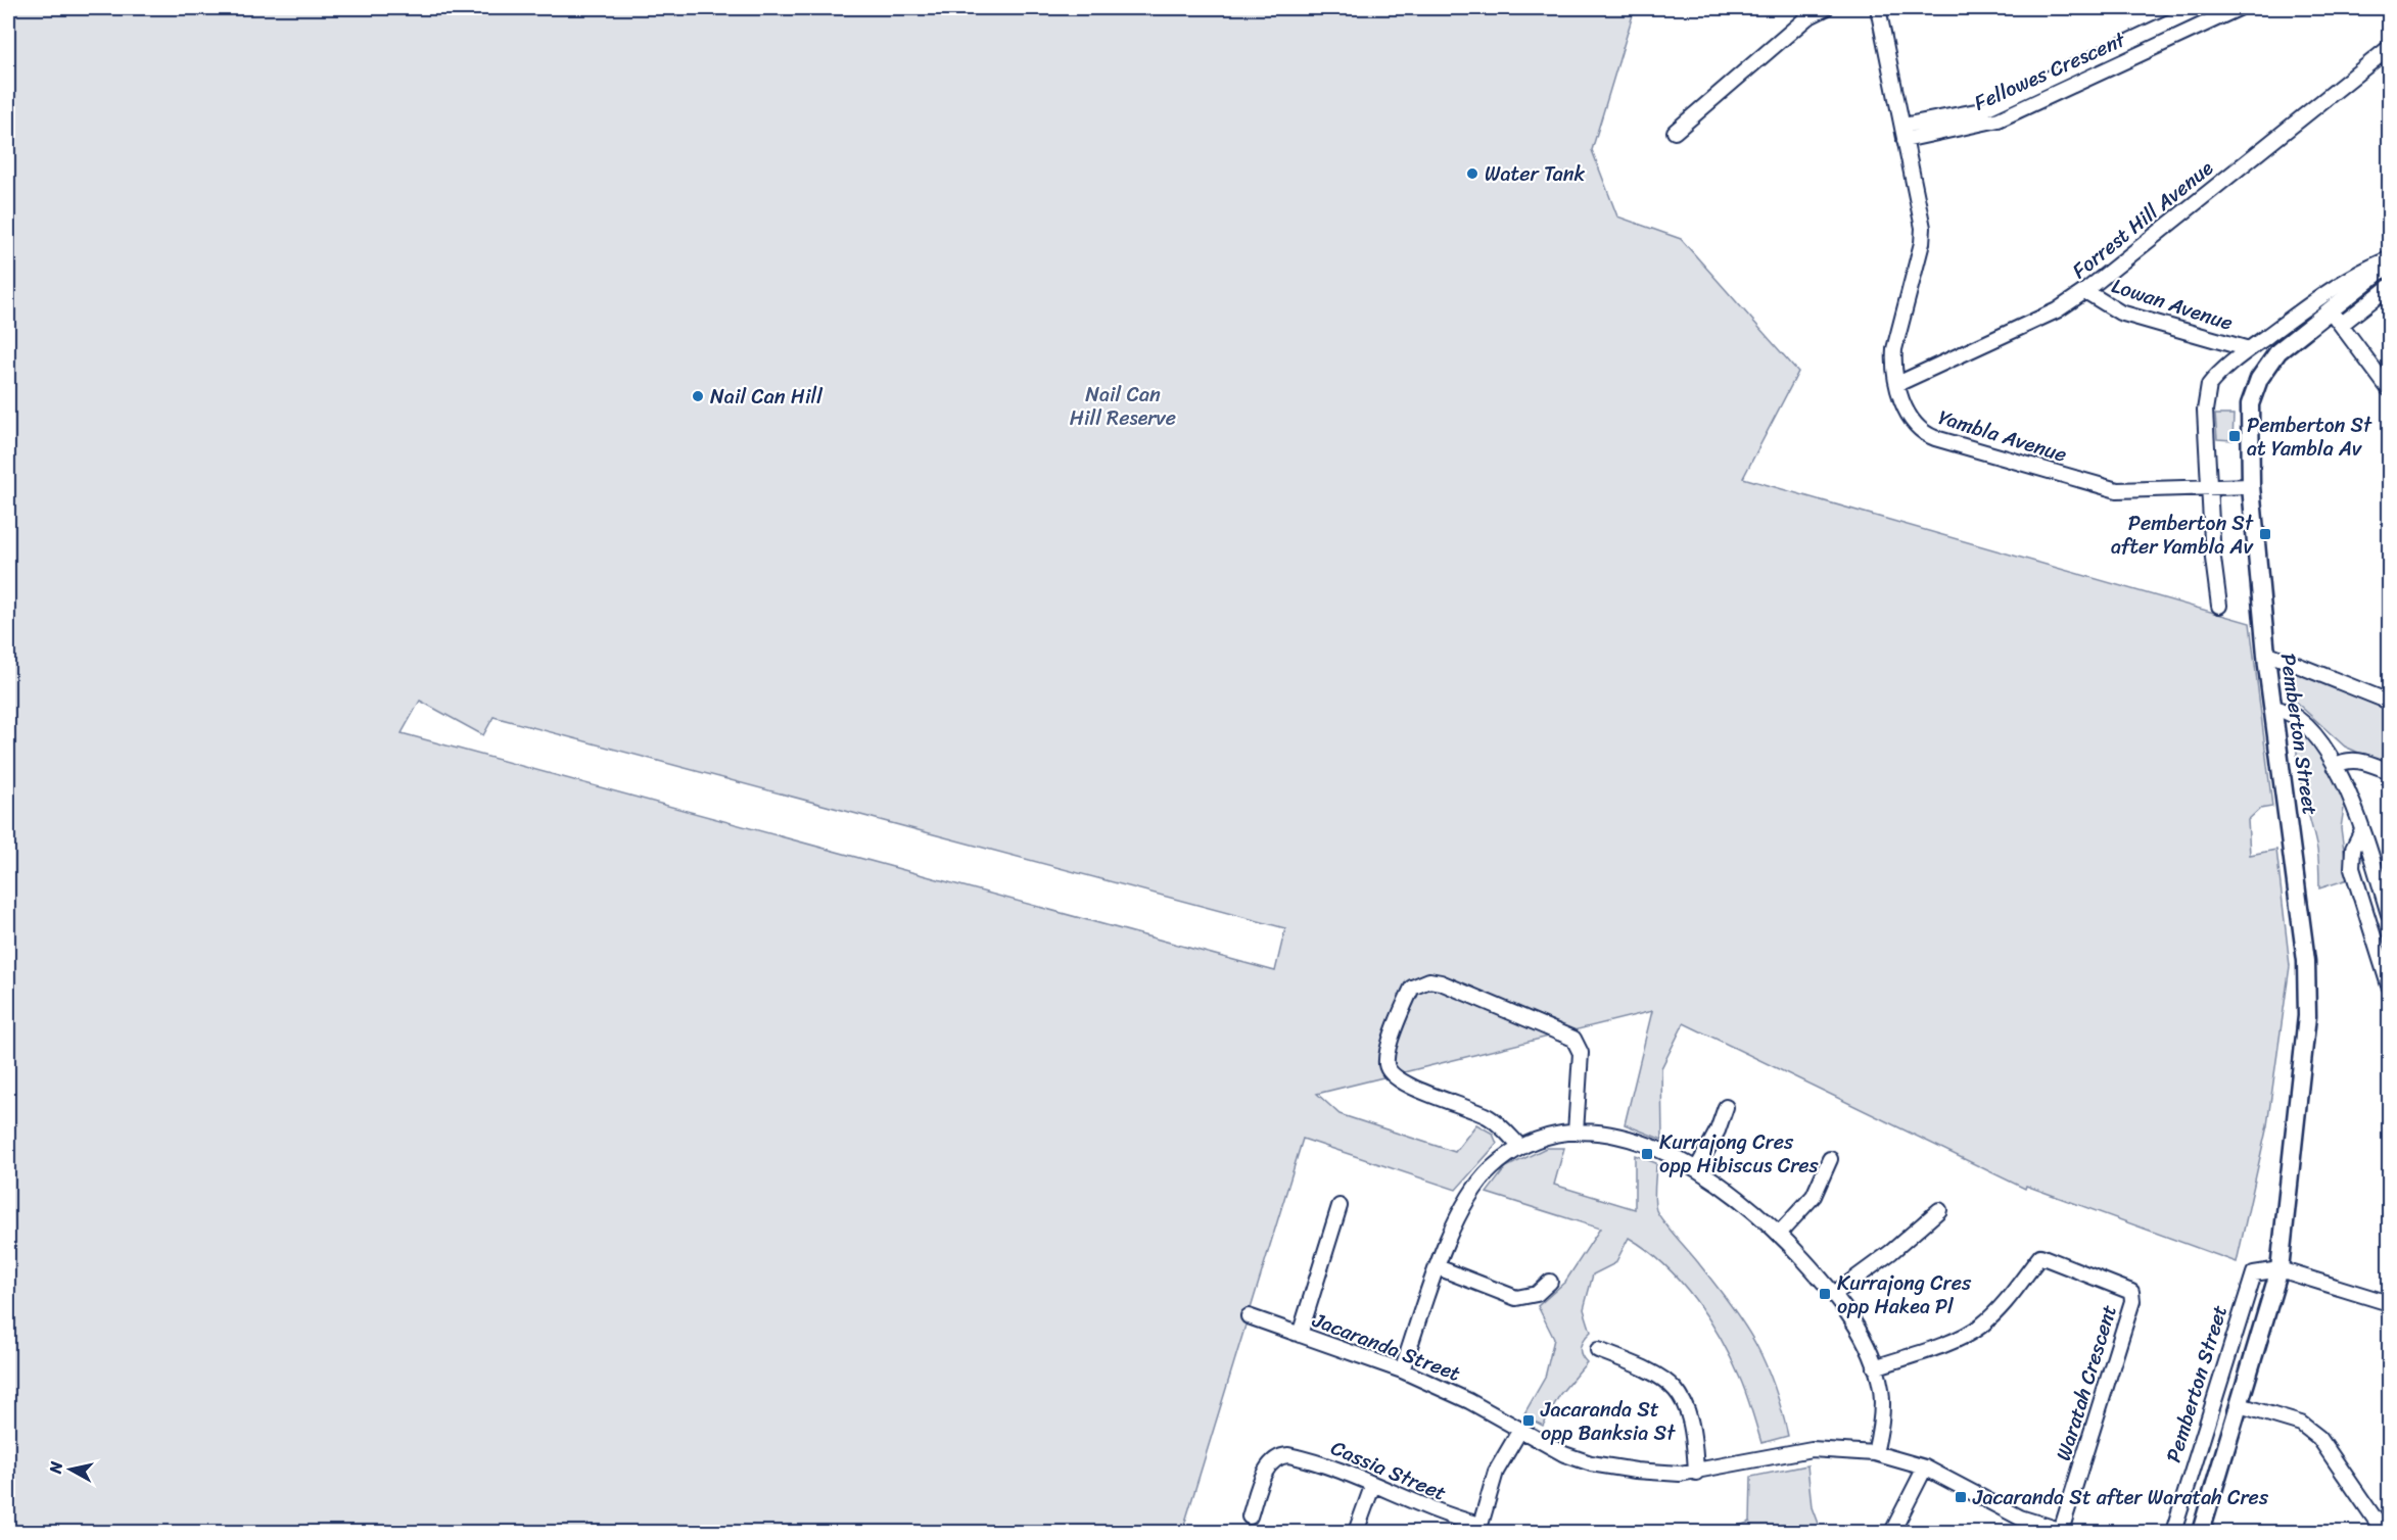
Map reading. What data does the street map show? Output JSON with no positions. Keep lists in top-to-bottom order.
{
  "streets": {
    "main road": ["Pemberton Street"],
    "street": [
      "Fellowes Crescent",
      "Forrest Hill Avenue",
      "Lowan Avenue",
      "Yambla Avenue",
      "Jacaranda Street",
      "Waratah Crescent",
      "Cassia Street"
    ]
  },
  "crossings": [
    ["Fellowes Crescent", "Yambla Avenue"],
    ["Forrest Hill Avenue", "Lowan Avenue"],
    ["Forrest Hill Avenue", "Yambla Avenue"],
    ["Lowan Avenue", "Pemberton Street"],
    ["Yambla Avenue", "Pemberton Street"],
    ["Jacaranda Street", "Waratah Crescent"]
  ],
  "parks": ["Nail Can Hill Reserve"],
  "places": {
    "other": ["Water Tank", "Nail Can Hill"],
    "transit": [
      "Pemberton St at Yambla Av",
      "Pemberton St after Yambla Av",
      "Kurrajong Cres opp Hibiscus Cres",
      "Kurrajong Cres opp Hakea Pl",
      "Jacaranda St opp Banksia St",
      "Jacaranda St after Waratah Cres"
    ]
  },
  "north": "left"
}
